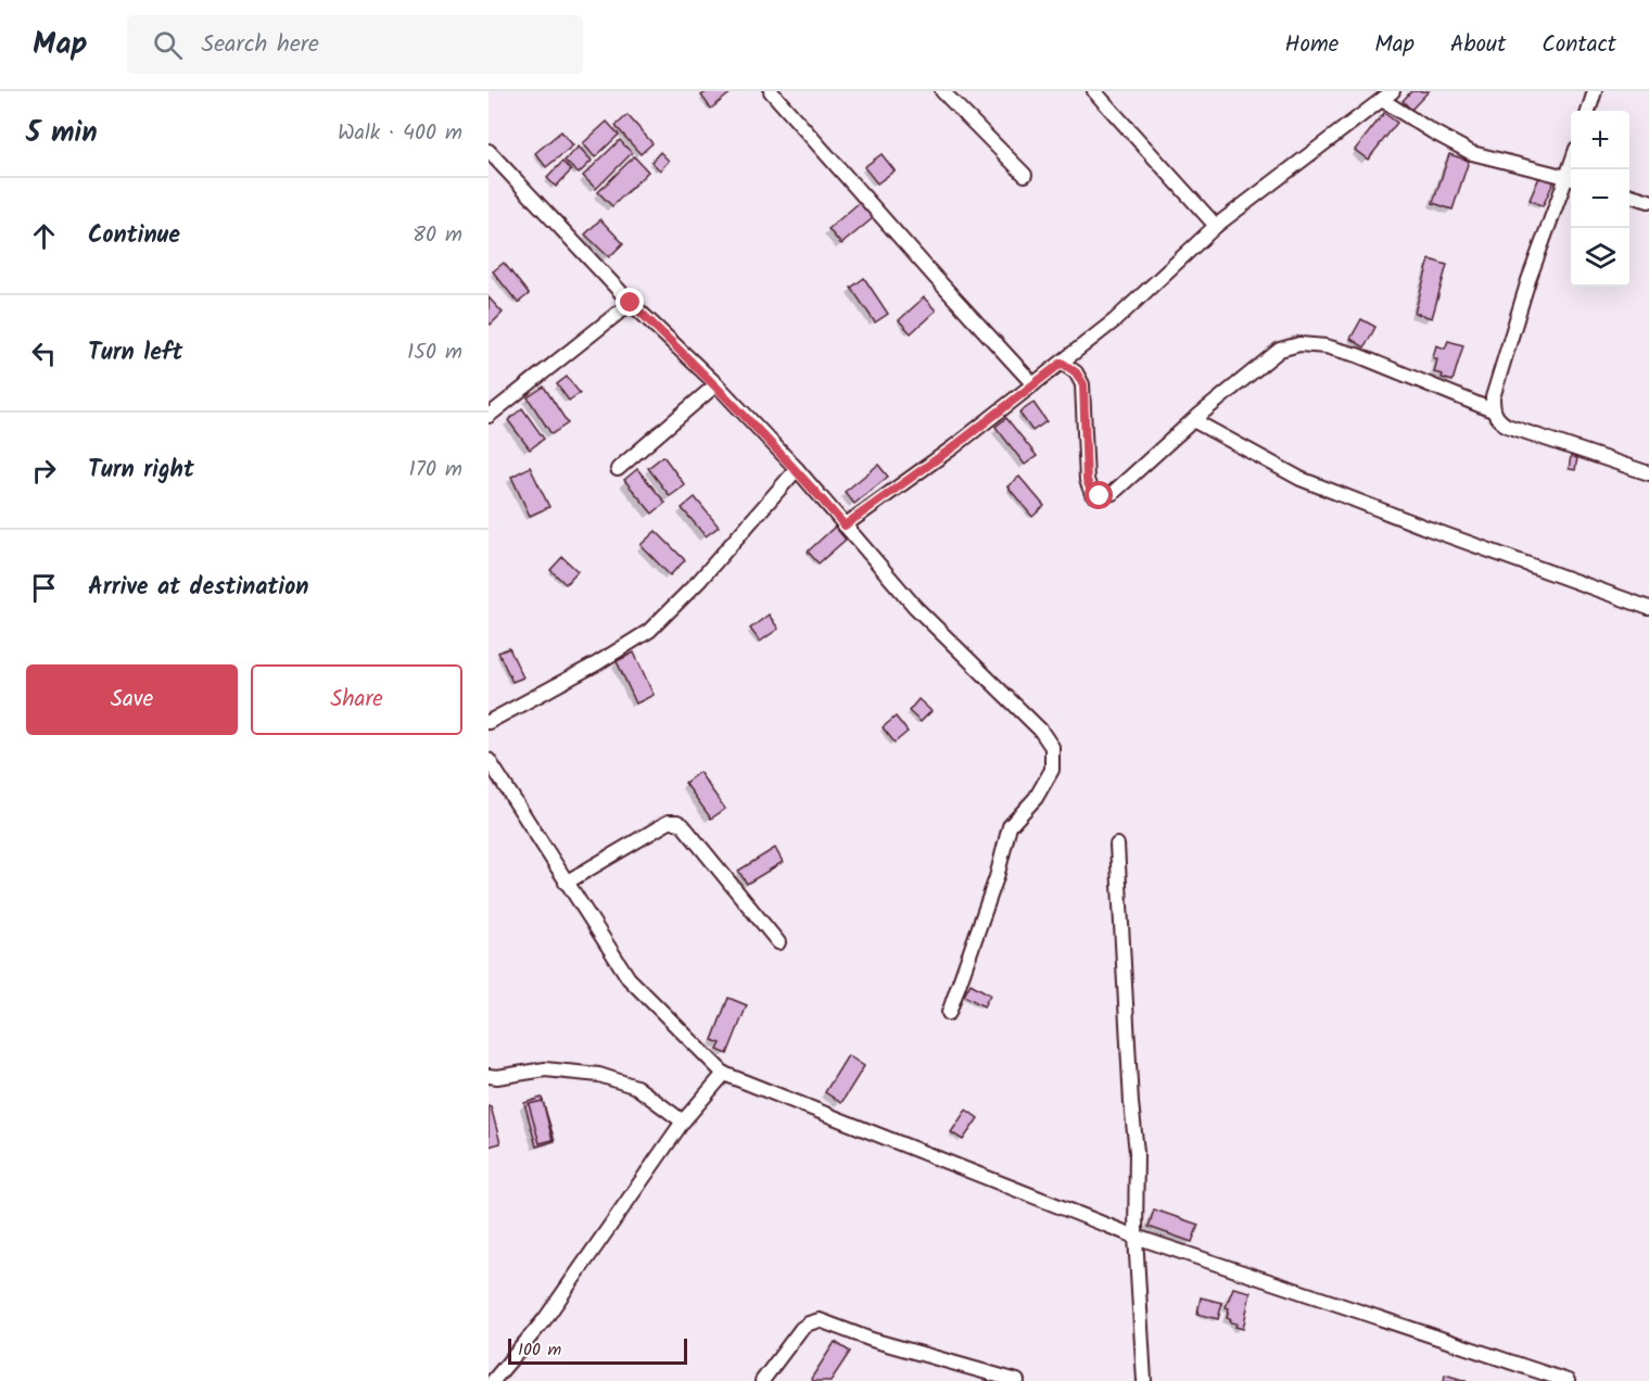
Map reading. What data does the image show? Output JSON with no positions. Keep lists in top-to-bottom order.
{
  "scale_bar": "100 m",
  "page": {
    "header": "Map",
    "search": "Search here",
    "nav": [
      "Home",
      "Map",
      "About",
      "Contact"
    ],
    "heading": ["5 min", "Walk · 400 m"],
    "map_buttons": ["+", "−"],
    "list": [
      ["Continue", "80 m"],
      ["Turn left", "150 m"],
      ["Turn right", "170 m"],
      "Arrive at destination"
    ],
    "buttons": ["Save", "Share"],
    "scale": "100 m"
  }
}
